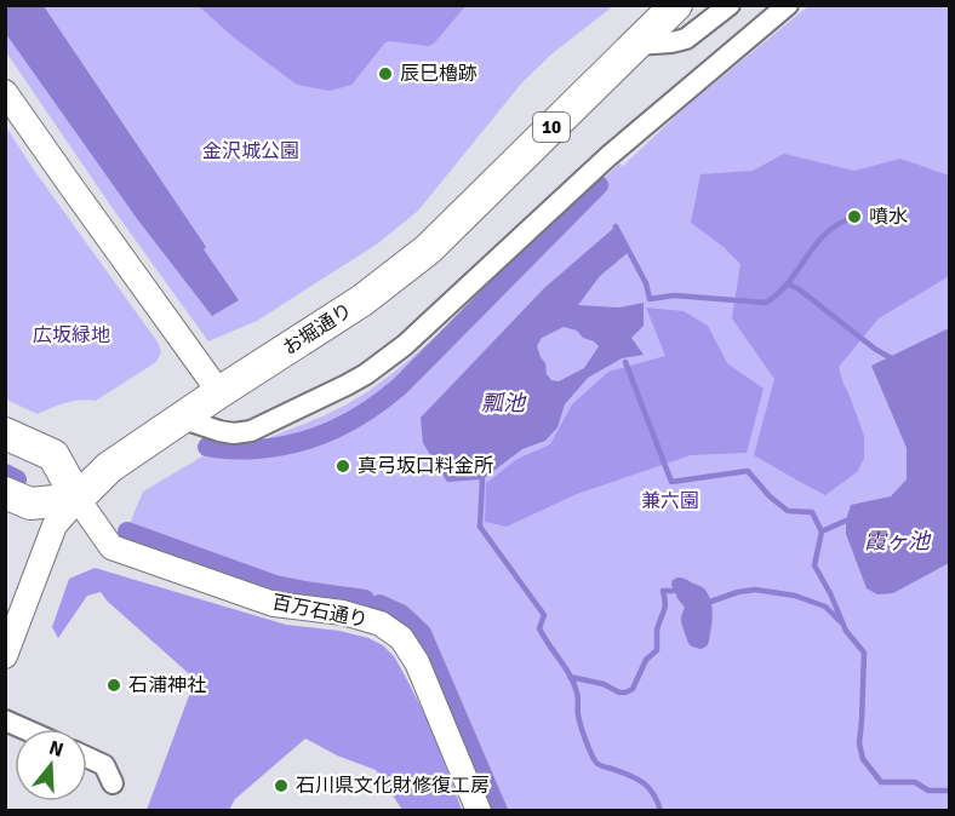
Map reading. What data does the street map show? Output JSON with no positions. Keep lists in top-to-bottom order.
{
  "streets": {
    "main road": ["10", "お堀通り", "百万石通り"]
  },
  "crossings": [
    ["10", "お堀通り"],
    ["10", "百万石通り"]
  ],
  "water": ["瓢池", "霞ヶ池"],
  "parks": ["金沢城公園", "広坂緑地", "兼六園"],
  "places": [
    "辰巳櫓跡",
    "噴水",
    "真弓坂口料金所",
    "石浦神社",
    "石川県文化財修復工房"
  ],
  "north": "top"
}
